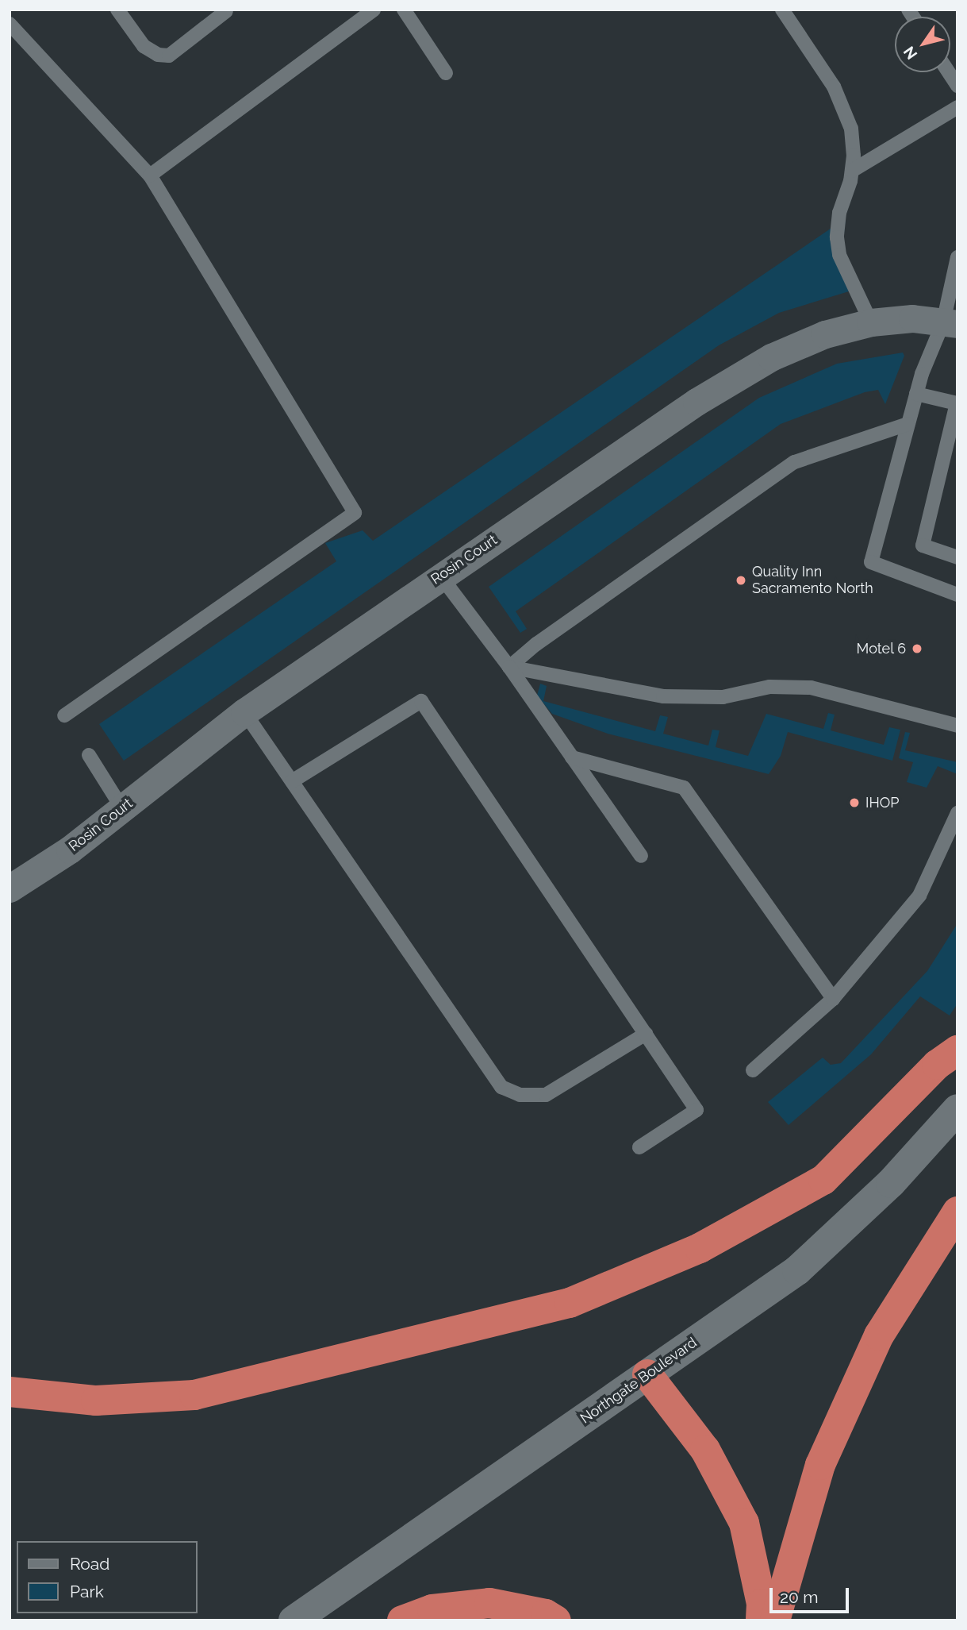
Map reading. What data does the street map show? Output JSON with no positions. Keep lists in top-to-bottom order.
{
  "streets": {
    "main road": ["Northgate Boulevard"],
    "street": ["Rosin Court"]
  },
  "places": ["Quality Inn Sacramento North", "Motel 6", "IHOP"],
  "legend": ["Road", "Park"],
  "scale_bar": "20 m",
  "north": "bottom left"
}
